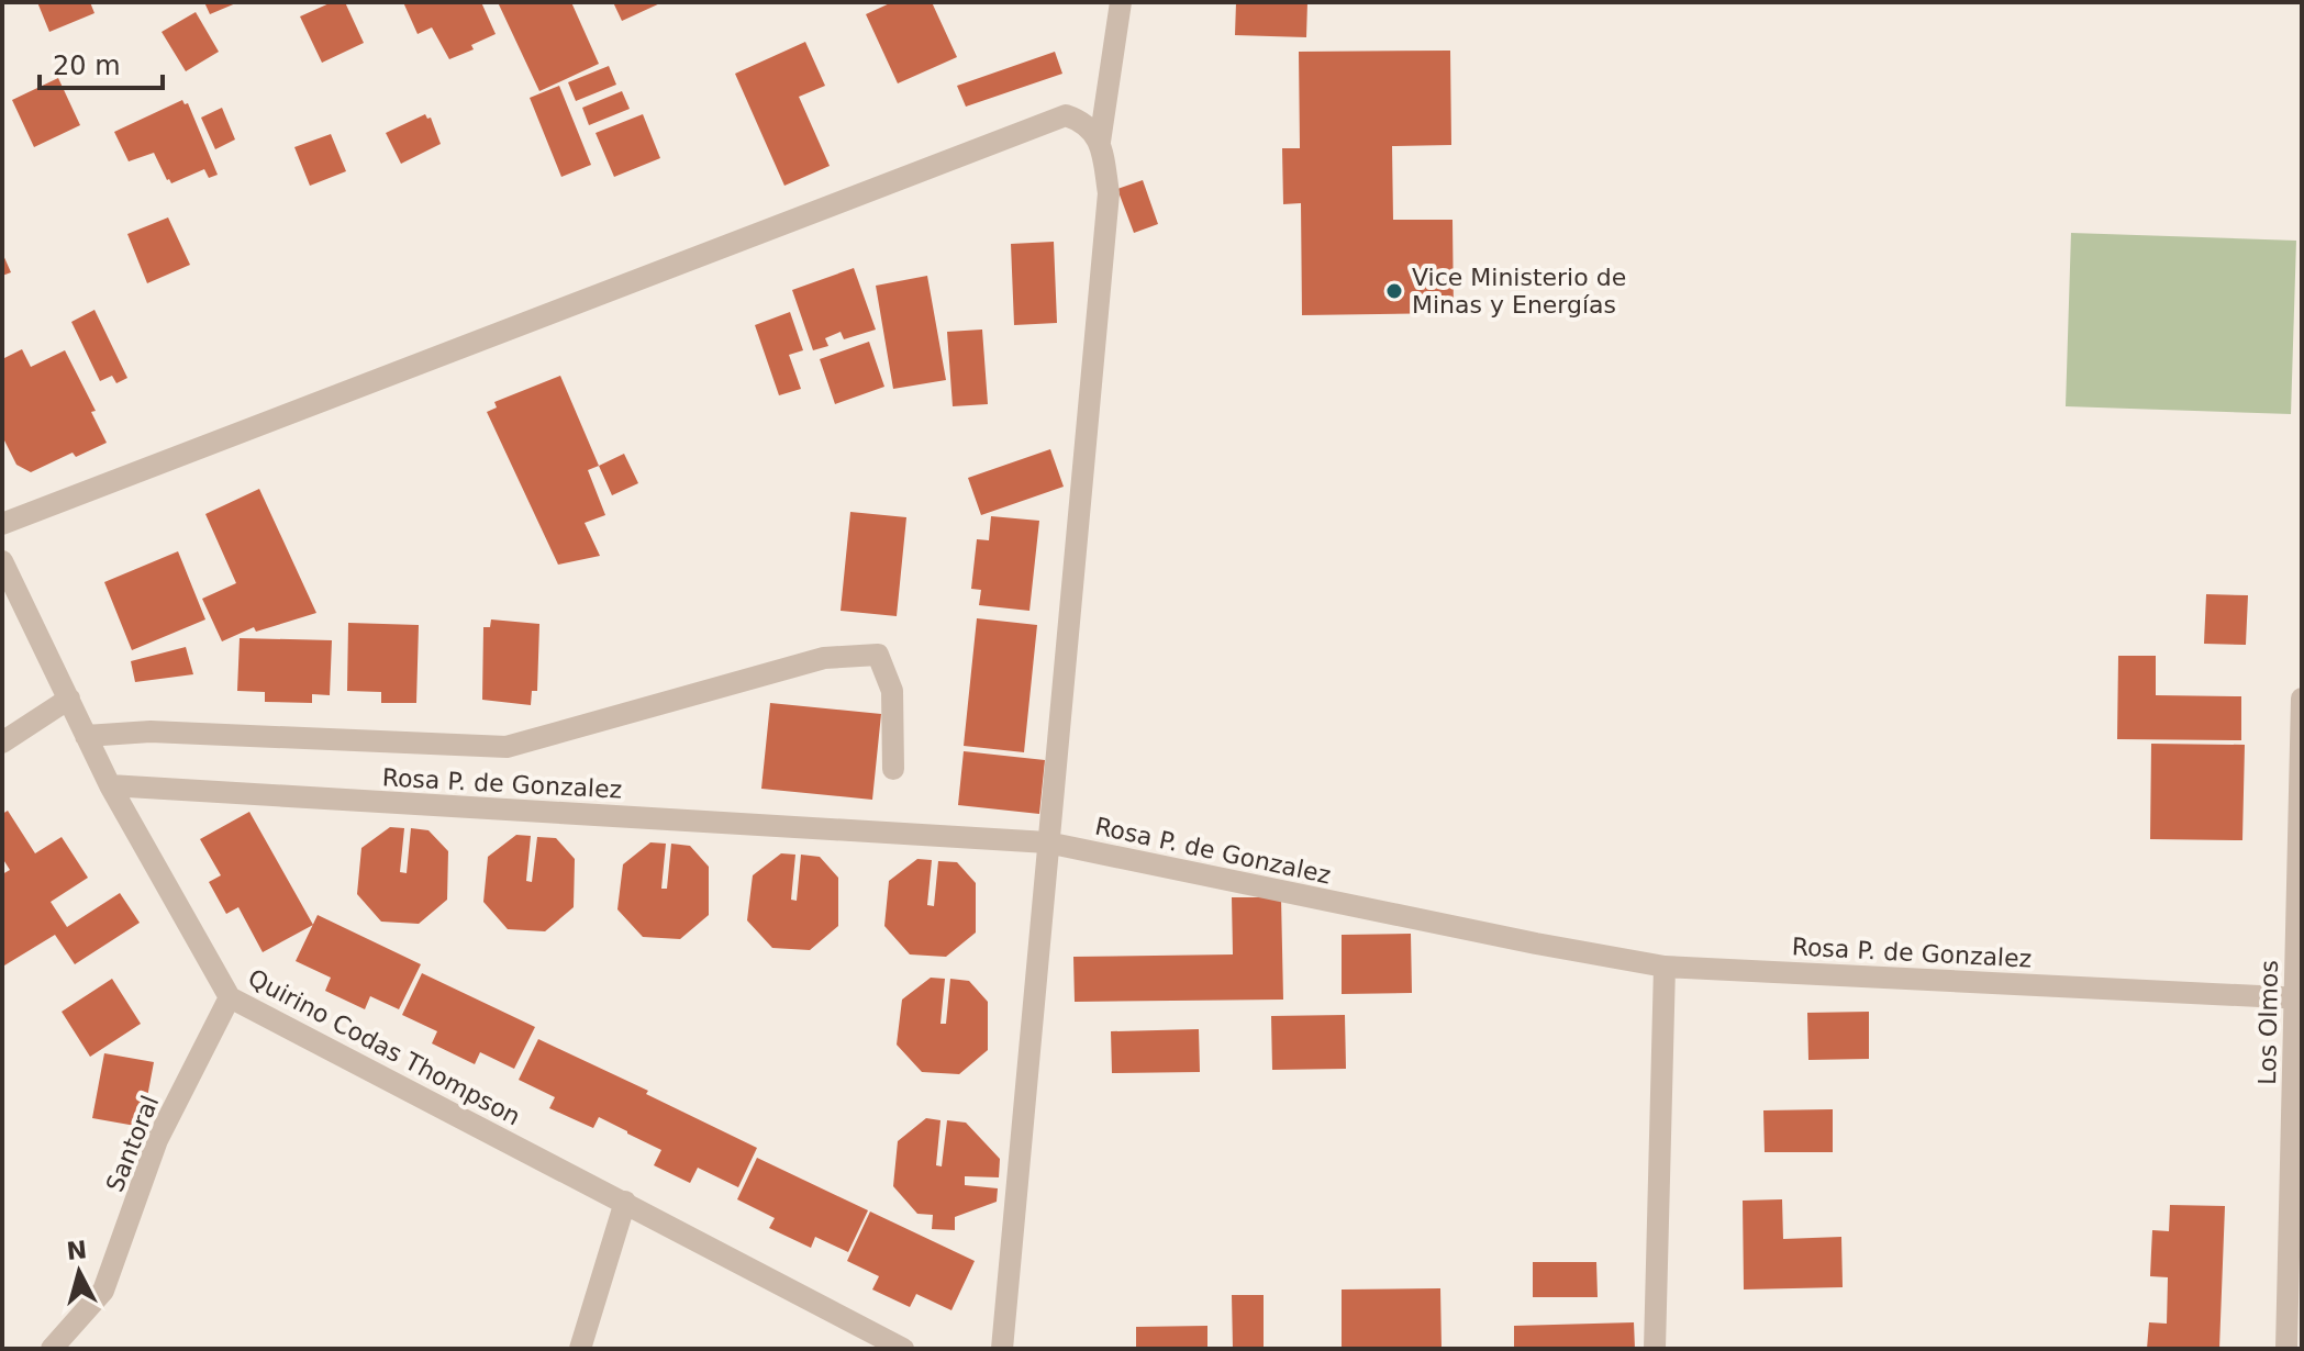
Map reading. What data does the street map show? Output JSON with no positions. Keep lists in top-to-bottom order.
{
  "streets": {
    "street": [
      "Rosa P. de Gonzalez",
      "Los Olmos",
      "Quirino Codas Thompson",
      "Santoral"
    ]
  },
  "crossings": [
    ["Rosa P. de Gonzalez", "Los Olmos"],
    ["Rosa P. de Gonzalez", "Quirino Codas Thompson"],
    ["Quirino Codas Thompson", "Santoral"]
  ],
  "places": ["Vice Ministerio de Minas y Energías"],
  "scale_bar": "20 m",
  "north": "top"
}
